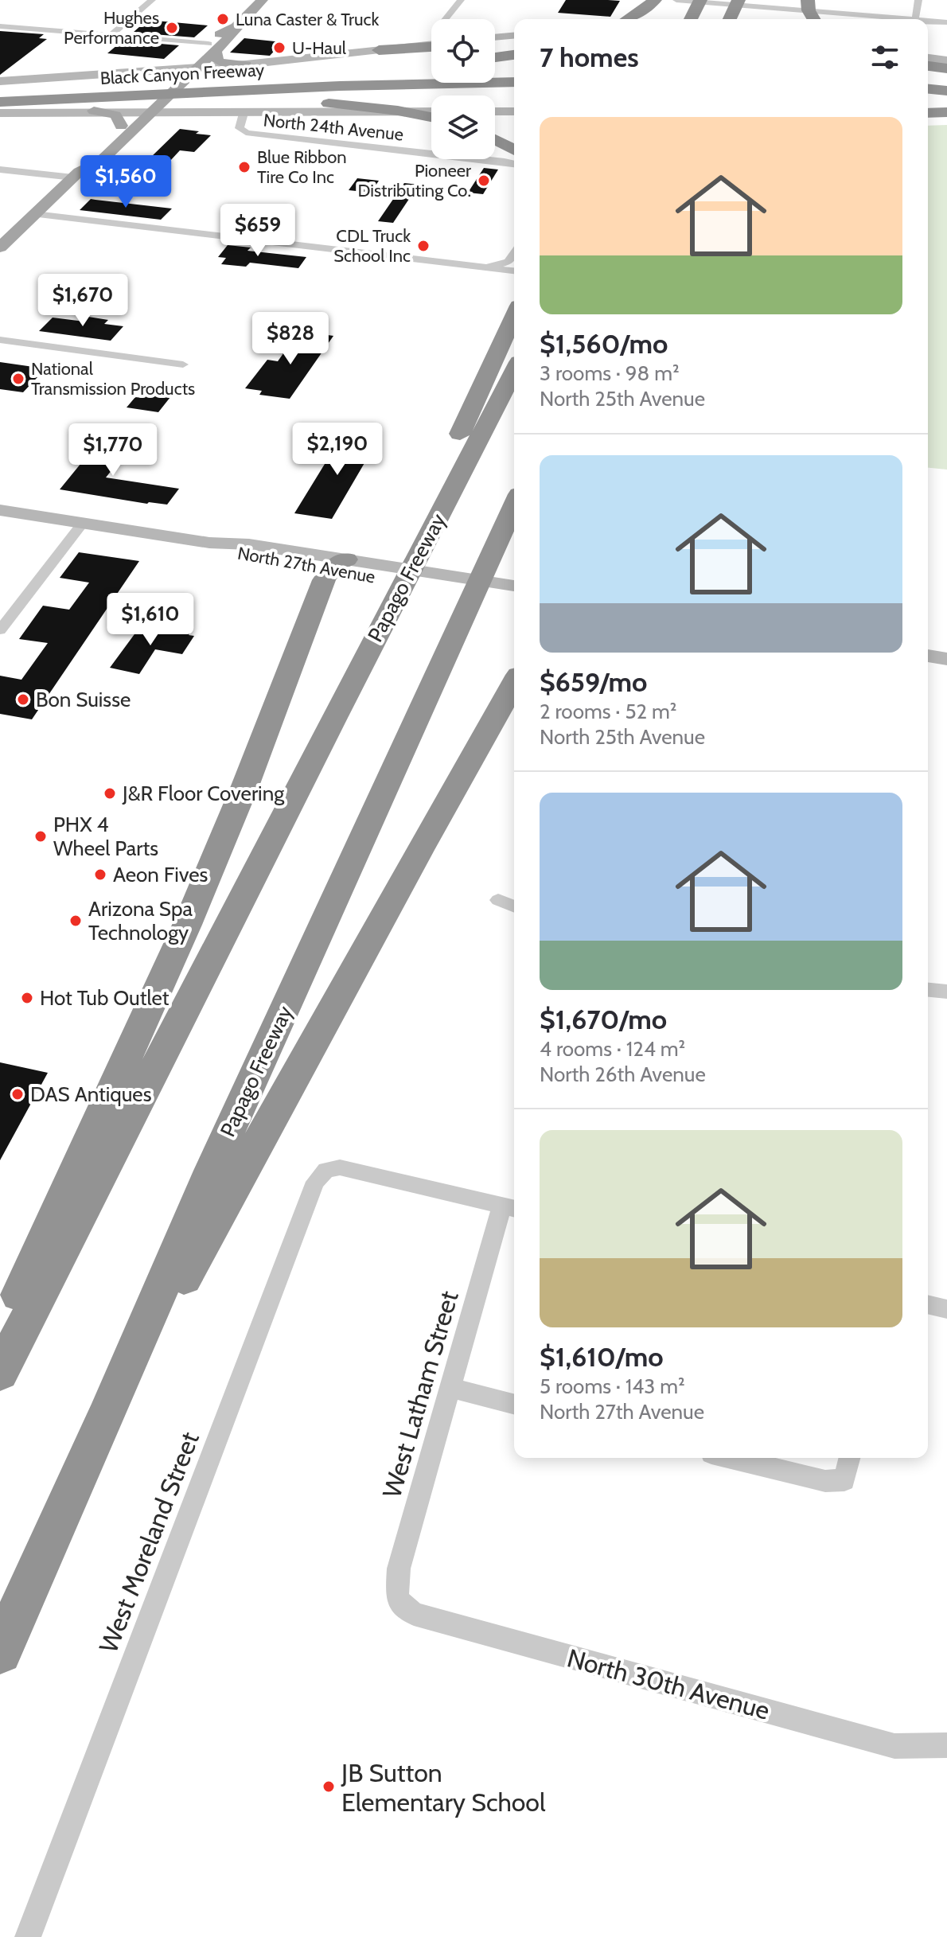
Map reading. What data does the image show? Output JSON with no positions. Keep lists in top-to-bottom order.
{
  "streets": {
    "highway": ["Black Canyon Freeway", "Papago Freeway"],
    "main road": ["North 27th Avenue"],
    "street": [
      "North 24th Avenue",
      "West Latham Street",
      "West Moreland Street",
      "North 30th Avenue"
    ]
  },
  "crossings": [
    ["West Latham Street", "West Moreland Street"],
    ["West Latham Street", "North 30th Avenue"]
  ],
  "places": [
    "Luna Caster & Truck",
    "Hughes Performance",
    "U-Haul",
    "Blue Ribbon Tire Co Inc",
    "Pioneer Distributing Co.",
    "CDL Truck School Inc",
    "National Transmission Products",
    "Bon Suisse",
    "J&R Floor Covering",
    "PHX 4 Wheel Parts",
    "Aeon Fives",
    "Arizona Spa Technology",
    "Hot Tub Outlet",
    "DAS Antiques",
    "JB Sutton Elementary School"
  ],
  "page": {
    "heading": "7 homes",
    "list": [
      {
        "name": "$1,560/mo",
        "note": "3 rooms · 98 m² · North 25th Avenue"
      },
      {
        "name": "$659/mo",
        "note": "2 rooms · 52 m² · North 25th Avenue"
      },
      {
        "name": "$1,670/mo",
        "note": "4 rooms · 124 m² · North 26th Avenue"
      },
      {
        "name": "$1,610/mo",
        "note": "5 rooms · 143 m² · North 27th Avenue"
      }
    ],
    "price": [
      "$1,560",
      "$659",
      "$1,670",
      "$828",
      "$2,190",
      "$1,770",
      "$1,610"
    ]
  }
}
